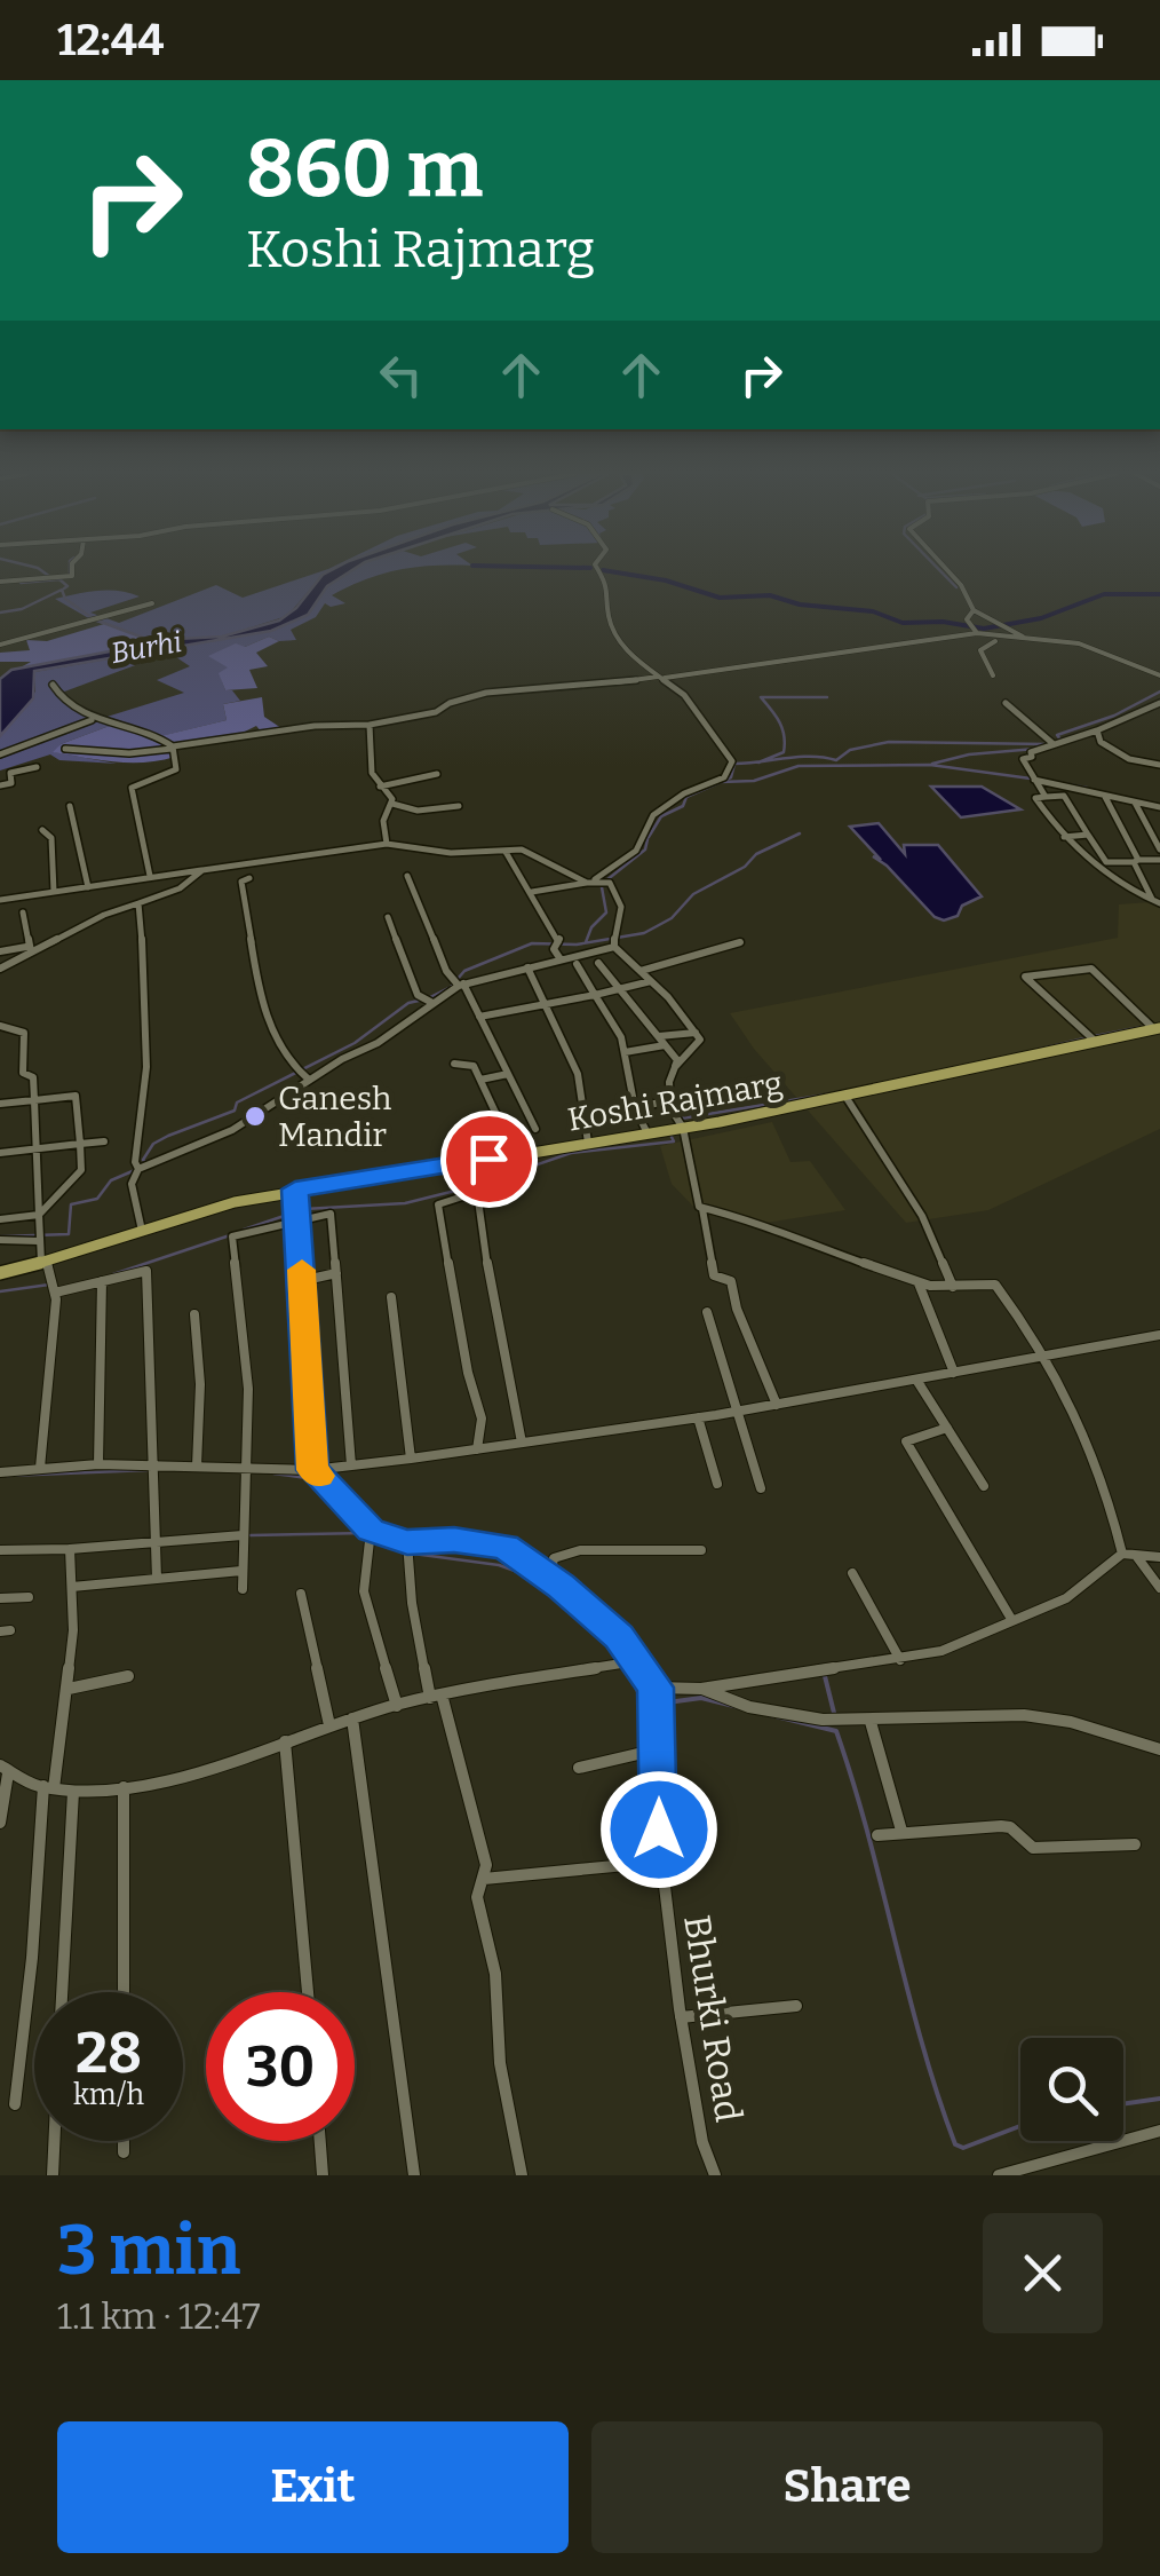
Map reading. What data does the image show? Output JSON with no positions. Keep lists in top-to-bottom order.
{
  "streets": {
    "main road": ["Koshi Rajmarg"],
    "street": ["Bhurki Road"]
  },
  "water": ["Burhi"],
  "places": ["Ganesh Mandir"],
  "page": {
    "status": "12:44",
    "turn": ["860 m", "Koshi Rajmarg"],
    "speed": "28 km/h",
    "limit": "30",
    "heading": ["3 min", "1.1 km · 12:47"],
    "buttons": ["Exit", "Share"]
  }
}
